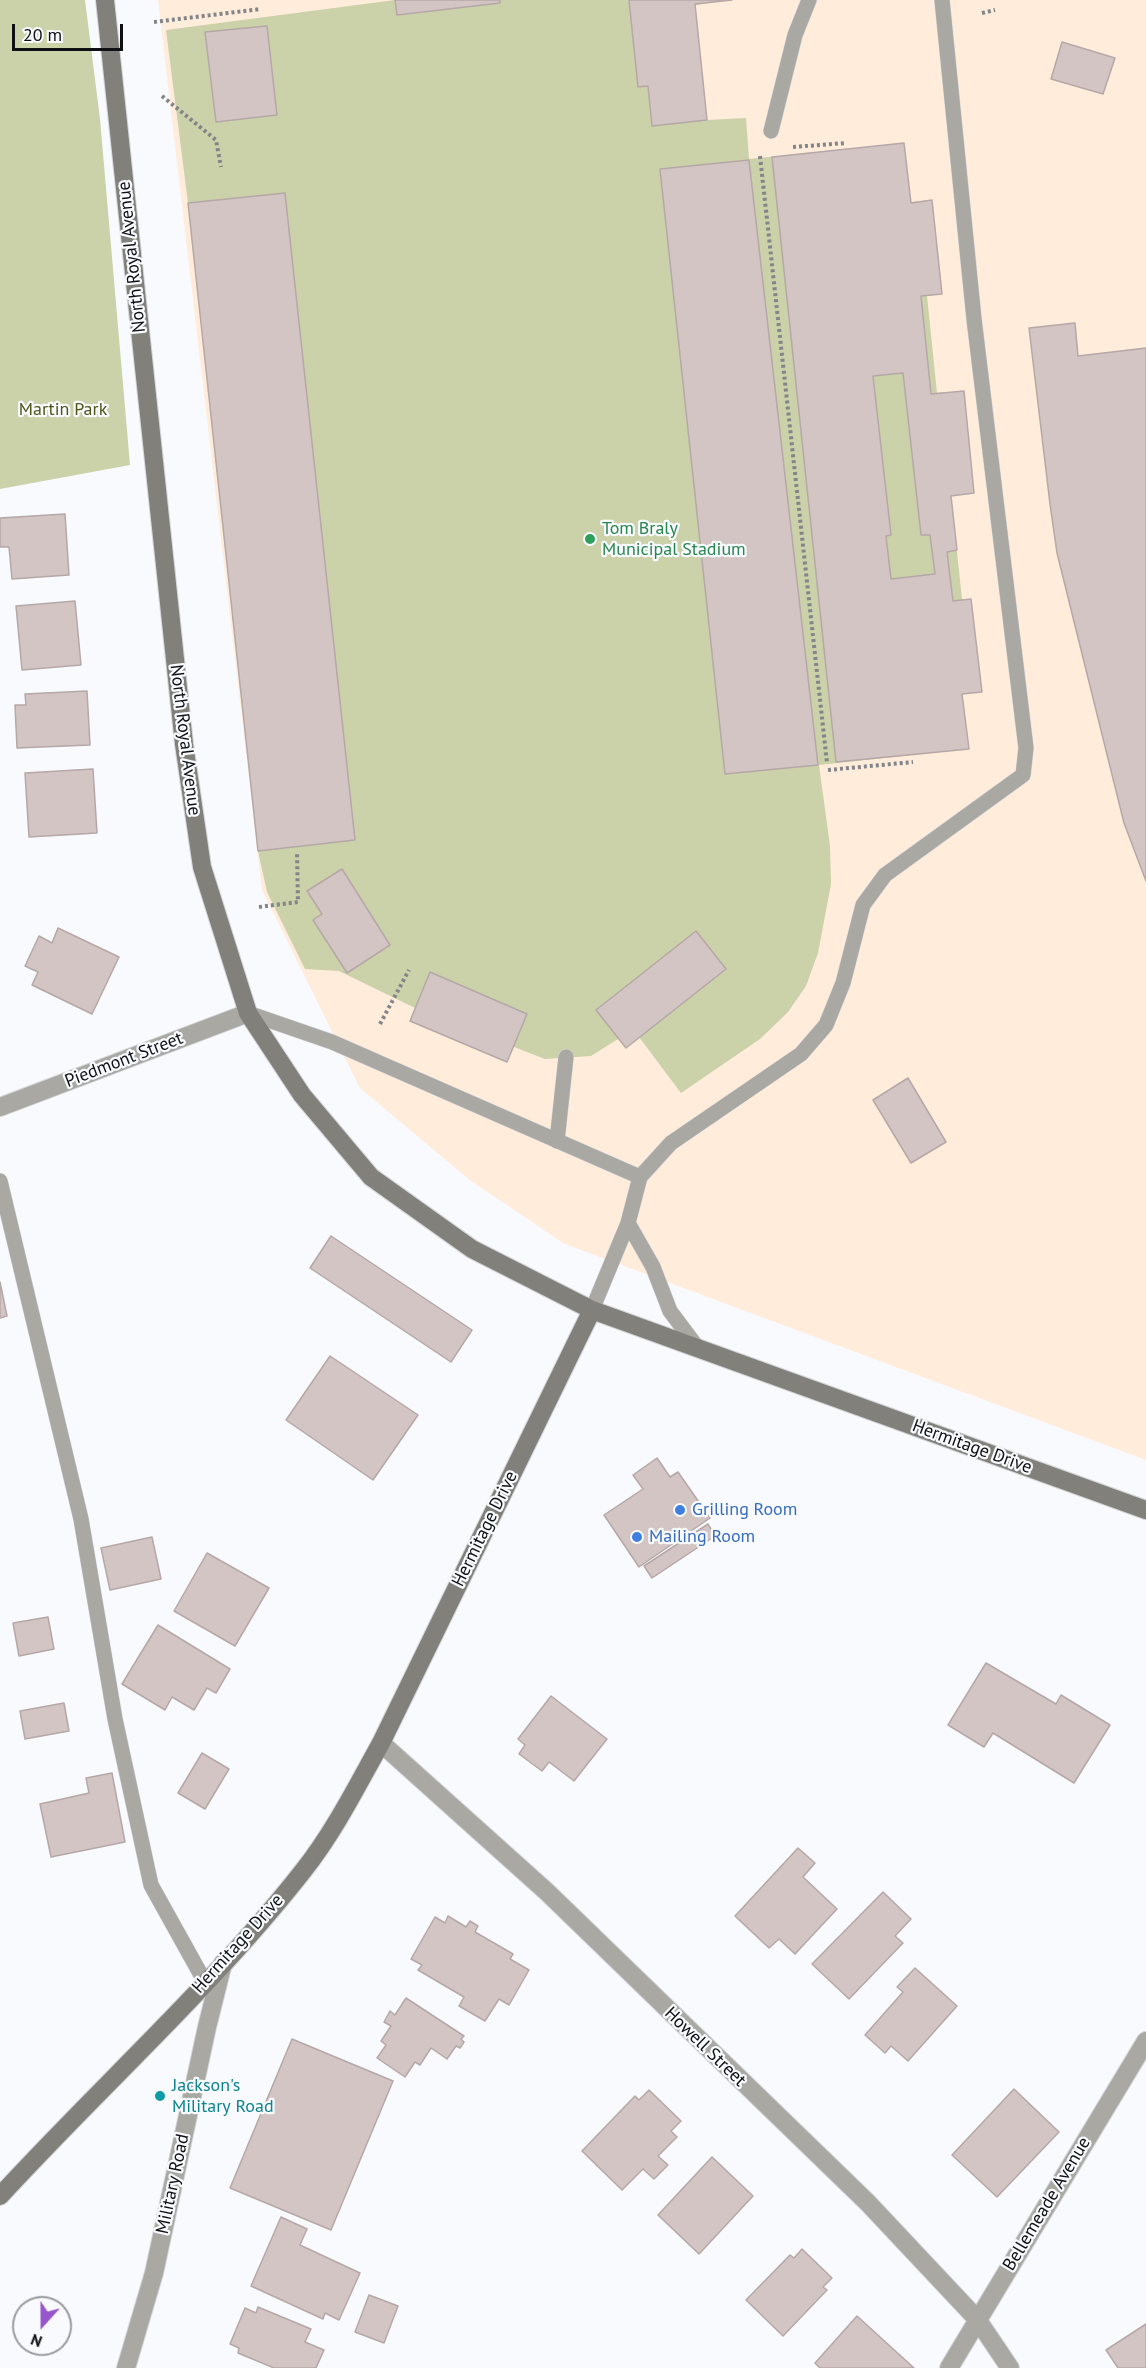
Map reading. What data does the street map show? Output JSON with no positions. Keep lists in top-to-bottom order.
{
  "streets": {
    "street": [
      "North Royal Avenue",
      "Piedmont Street",
      "Hermitage Drive",
      "Howell Street",
      "Military Road",
      "Bellemeade Avenue"
    ]
  },
  "crossings": [
    ["North Royal Avenue", "Piedmont Street"],
    ["North Royal Avenue", "Hermitage Drive"],
    ["Hermitage Drive", "Howell Street"],
    ["Hermitage Drive", "Military Road"],
    ["Howell Street", "Bellemeade Avenue"]
  ],
  "parks": ["Martin Park"],
  "places": [
    "Tom Braly Municipal Stadium",
    "Grilling Room",
    "Mailing Room",
    "Jackson's Military Road"
  ],
  "scale_bar": "20 m",
  "north": "bottom"
}
